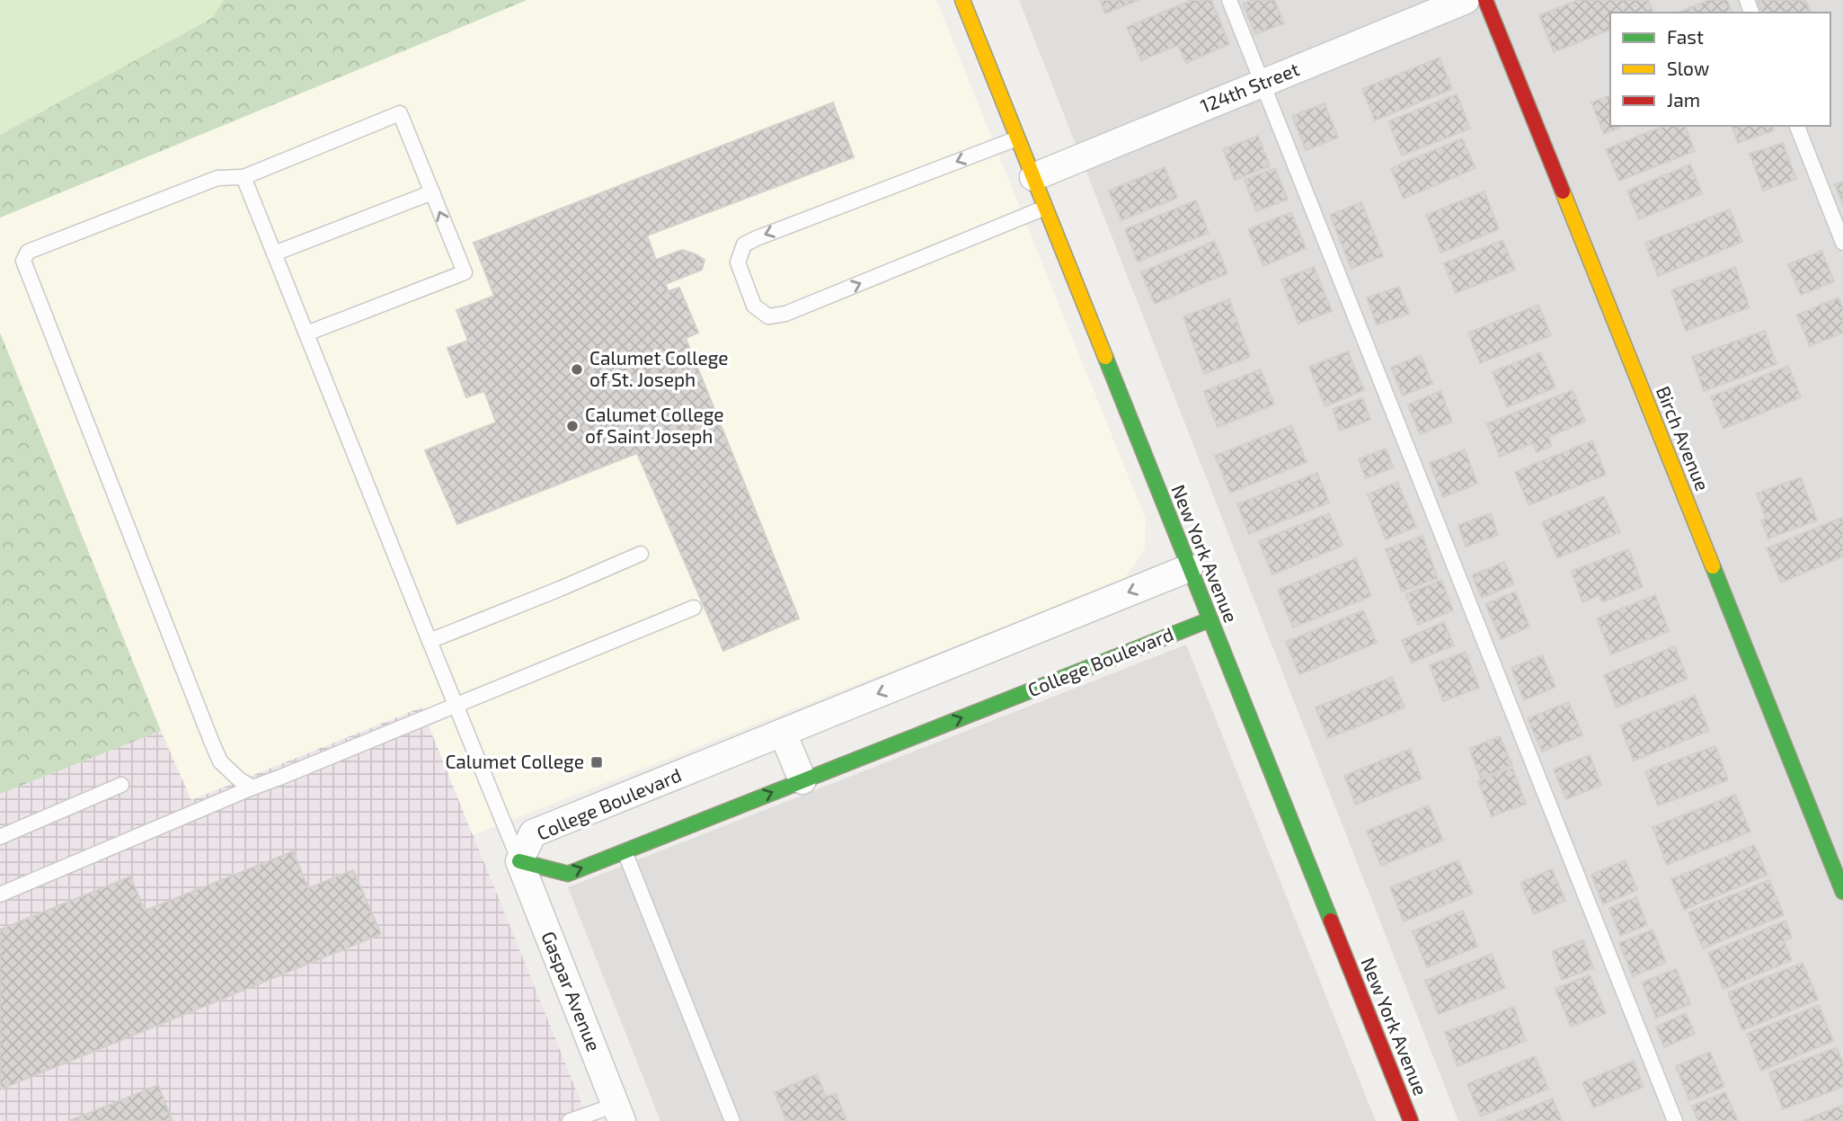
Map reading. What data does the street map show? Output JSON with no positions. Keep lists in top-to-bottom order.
{
  "streets": {
    "street": [
      "124th Street",
      "Birch Avenue",
      "New York Avenue",
      "College Boulevard",
      "Gaspar Avenue"
    ]
  },
  "crossings": [
    ["124th Street", "New York Avenue"],
    ["New York Avenue", "College Boulevard"],
    ["College Boulevard", "Gaspar Avenue"]
  ],
  "places": {
    "other": ["Calumet College of St. Joseph", "Calumet College of Saint Joseph"],
    "transit": ["Calumet College"]
  },
  "legend": ["Fast", "Slow", "Jam"]
}
